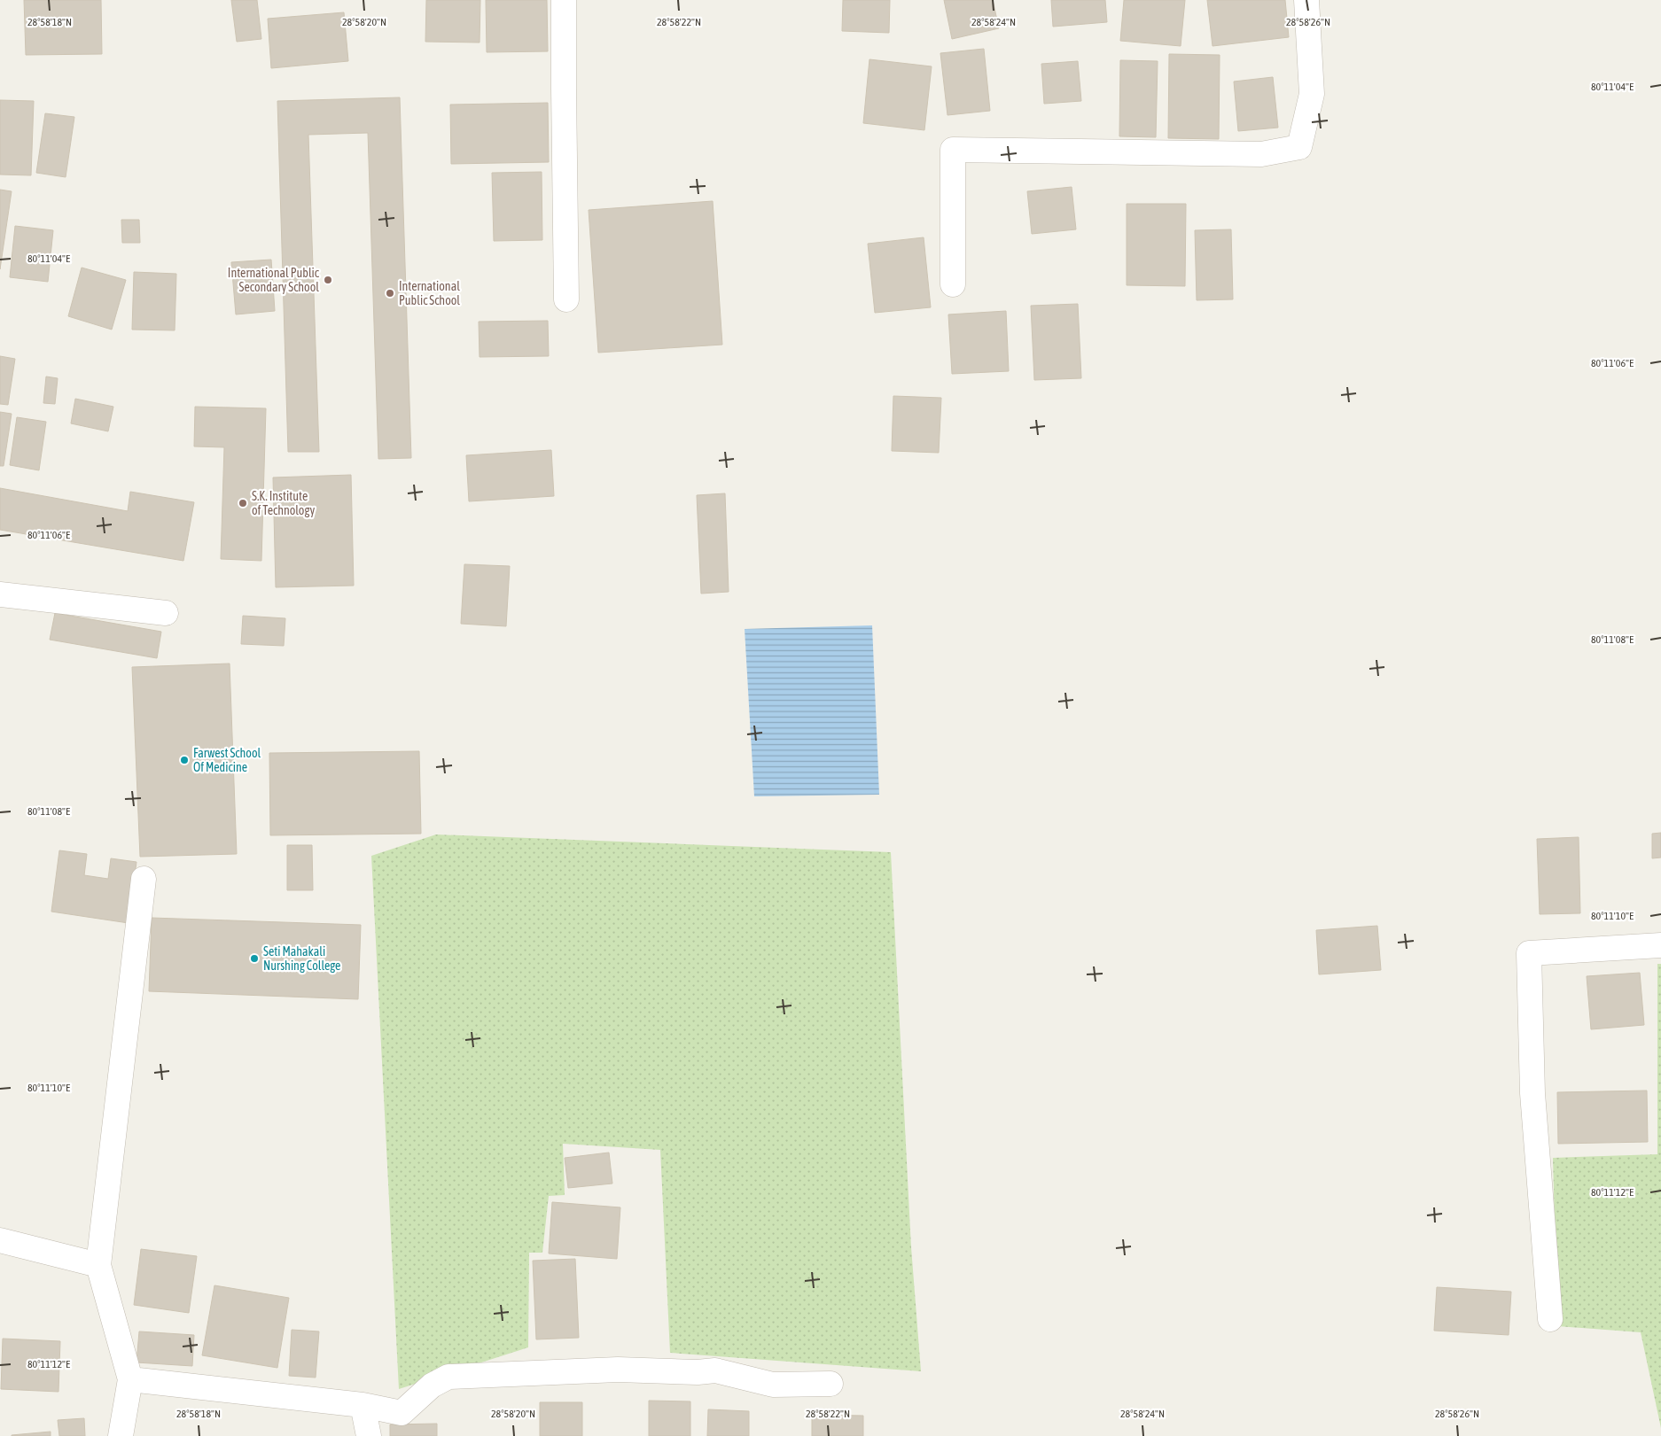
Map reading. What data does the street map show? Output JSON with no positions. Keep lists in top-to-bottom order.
{
  "places": [
    "International Public Secondary School",
    "International Public School",
    "S.K. Institute of Technology",
    "Farwest School Of Medicine",
    "Seti Mahakali Nurshing College"
  ],
  "coordinates": [
    "28°58'18\"N",
    "28°58'20\"N",
    "28°58'22\"N",
    "28°58'24\"N",
    "28°58'26\"N",
    "80°11'04\"E",
    "80°11'06\"E",
    "80°11'08\"E",
    "80°11'10\"E",
    "80°11'12\"E"
  ]
}
